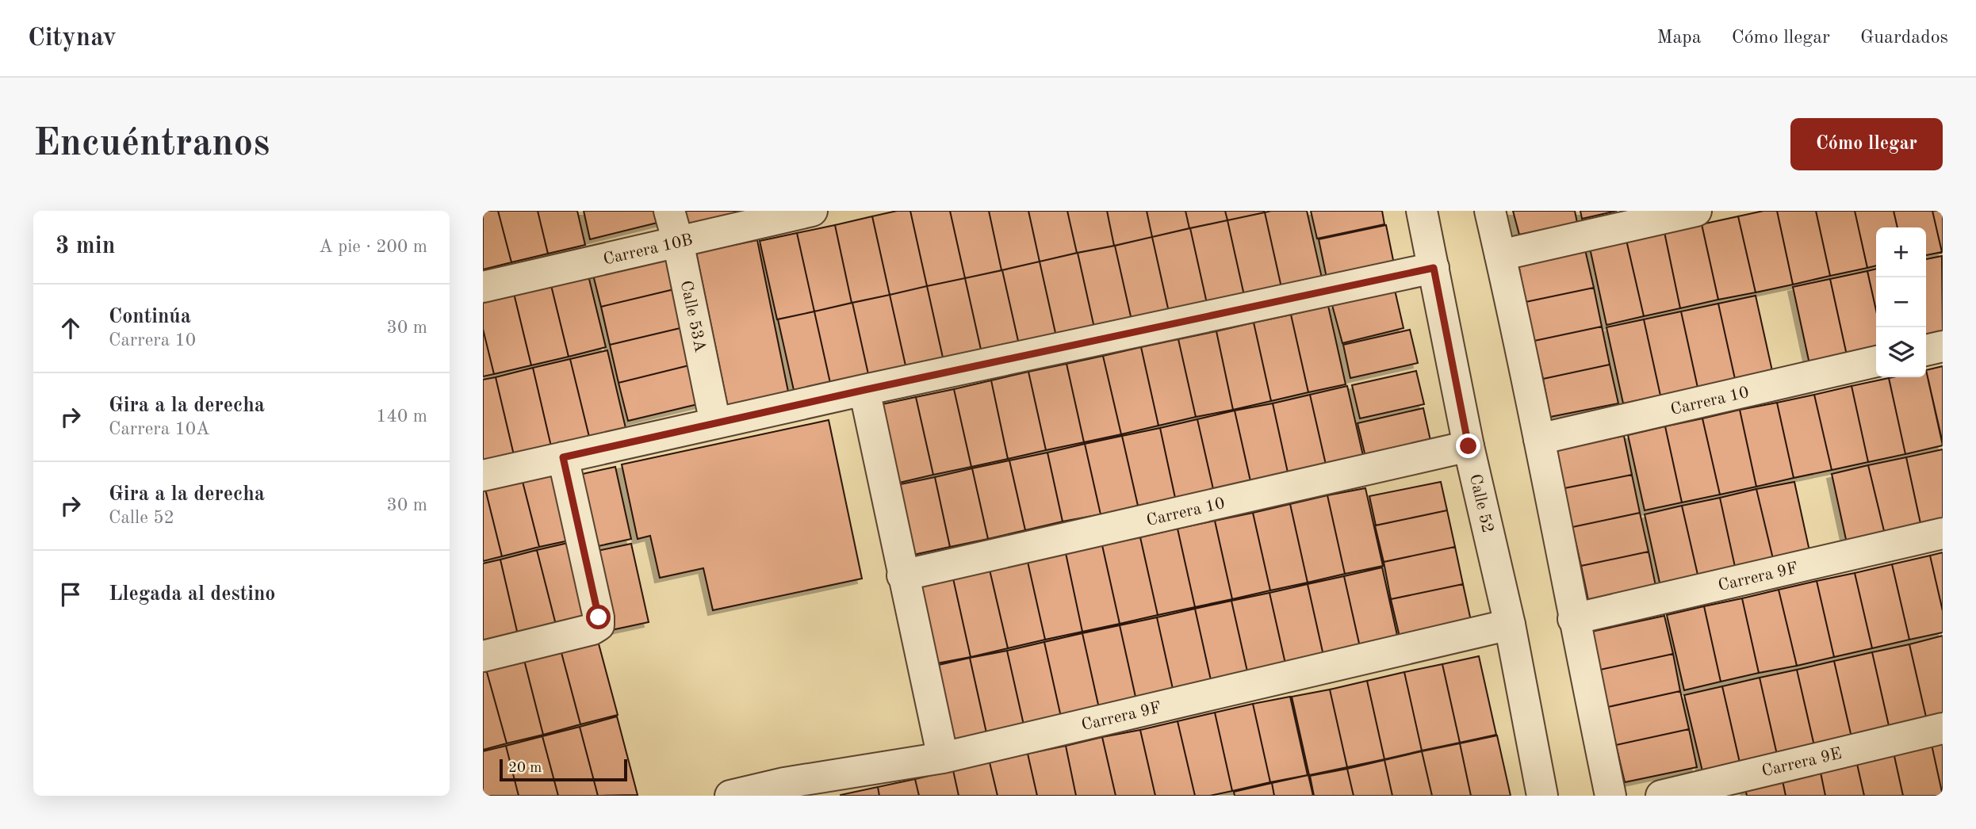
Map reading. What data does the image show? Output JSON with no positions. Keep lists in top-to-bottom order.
{
  "streets": {
    "street": [
      "Carrera 10B",
      "Calle 53A",
      "Carrera 10",
      "Calle 52",
      "Carrera 9F",
      "Carrera 9E"
    ]
  },
  "crossings": [
    ["Carrera 10B", "Calle 53A"],
    ["Carrera 10", "Calle 52"],
    ["Calle 52", "Carrera 9F"]
  ],
  "scale_bar": "20 m",
  "page": {
    "header": "Citynav",
    "nav": ["Mapa", "Cómo llegar", "Guardados"],
    "buttons": "Cómo llegar",
    "title": "Encuéntranos",
    "heading": ["3 min", "A pie · 200 m"],
    "map_buttons": ["+", "−"],
    "list": [
      ["Continúa", "Carrera 10", "30 m"],
      ["Gira a la derecha", "Carrera 10A", "140 m"],
      ["Gira a la derecha", "Calle 52", "30 m"],
      "Llegada al destino"
    ],
    "scale": "20 m"
  }
}
